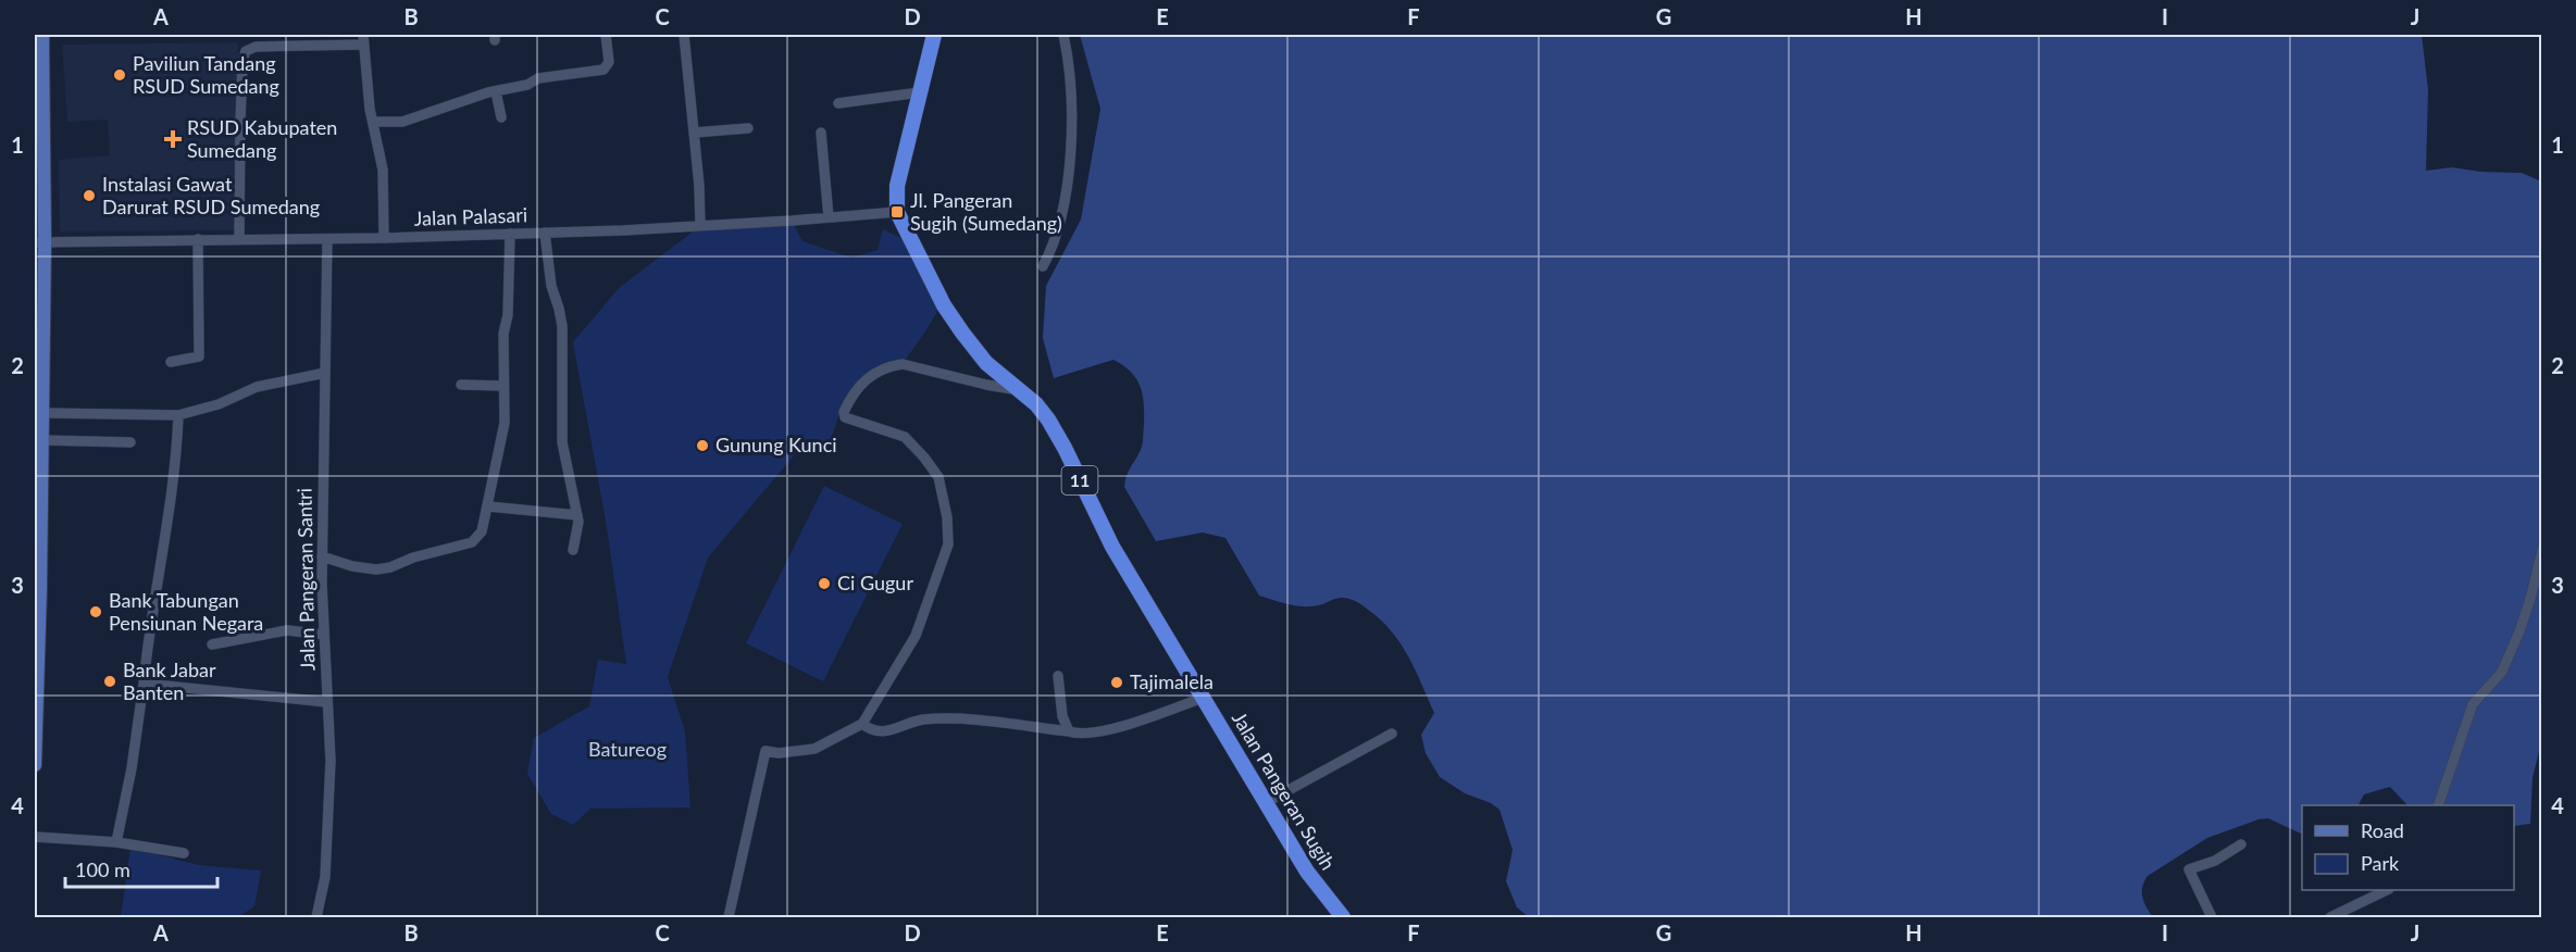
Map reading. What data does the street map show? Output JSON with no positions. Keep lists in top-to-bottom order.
{
  "streets": {
    "highway": ["11", "Jalan Pangeran Sugih"],
    "street": ["Jalan Palasari", "Jalan Pangeran Santri"]
  },
  "crossings": [
    ["Jalan Palasari", "Jalan Pangeran Santri"],
    ["Jalan Palasari", "Jalan Pangeran Sugih"]
  ],
  "parks": ["Batureog"],
  "places": {
    "other": [
      "Paviliun Tandang RSUD Sumedang",
      "Instalasi Gawat Darurat RSUD Sumedang",
      "Gunung Kunci",
      "Ci Gugur",
      "Bank Tabungan Pensiunan Negara",
      "Bank Jabar Banten",
      "Tajimalela"
    ],
    "health": ["RSUD Kabupaten Sumedang"],
    "transit": ["Jl. Pangeran Sugih (Sumedang)"]
  },
  "legend": ["Road", "Park"],
  "scale_bar": "100 m",
  "grid": {
    "columns": [
      "A",
      "B",
      "C",
      "D",
      "E",
      "F",
      "G",
      "H",
      "I",
      "J"
    ],
    "rows": [
      "1",
      "2",
      "3",
      "4"
    ]
  }
}
